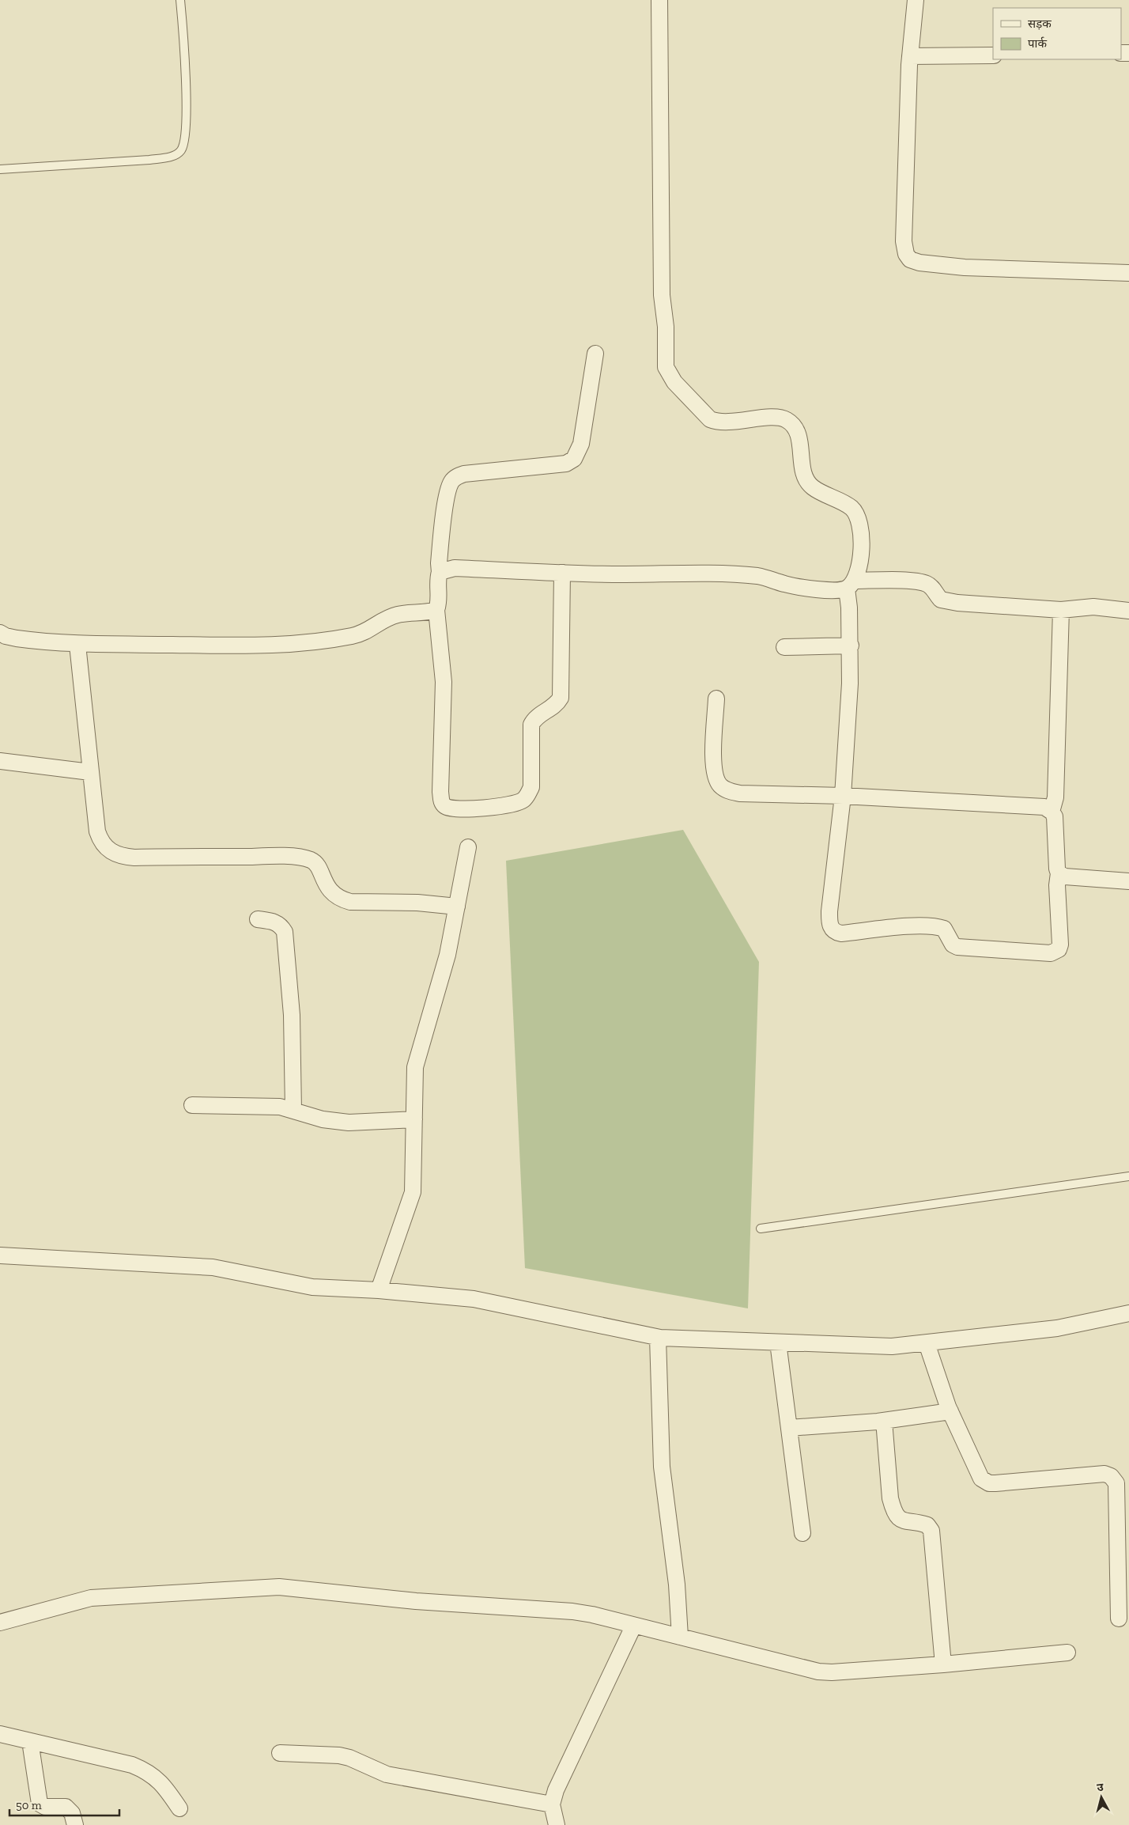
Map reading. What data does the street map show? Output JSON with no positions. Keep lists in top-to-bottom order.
{
  "legend": ["सड़क", "पार्क"],
  "scale_bar": "50 m",
  "north": "top"
}
